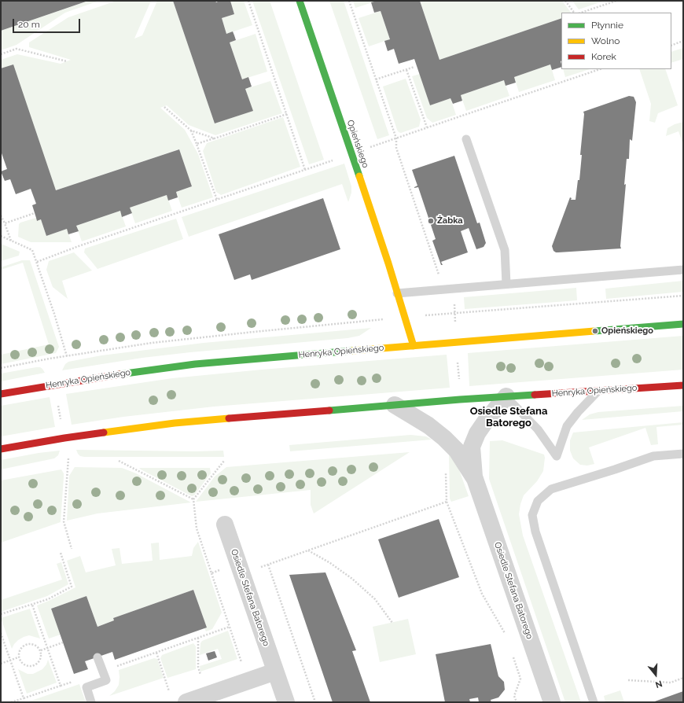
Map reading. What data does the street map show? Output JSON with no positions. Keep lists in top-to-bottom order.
{
  "streets": {
    "street": ["Opieńskiego", "Henryka Opieńskiego", "Osiedle Stefana Batorego"]
  },
  "crossings": [
    ["Opieńskiego", "Henryka Opieńskiego"]
  ],
  "districts": ["Osiedle Stefana Batorego"],
  "places": ["Żabka", "Opieńskiego"],
  "legend": ["Płynnie", "Wolno", "Korek"],
  "scale_bar": "20 m",
  "north": "bottom"
}
